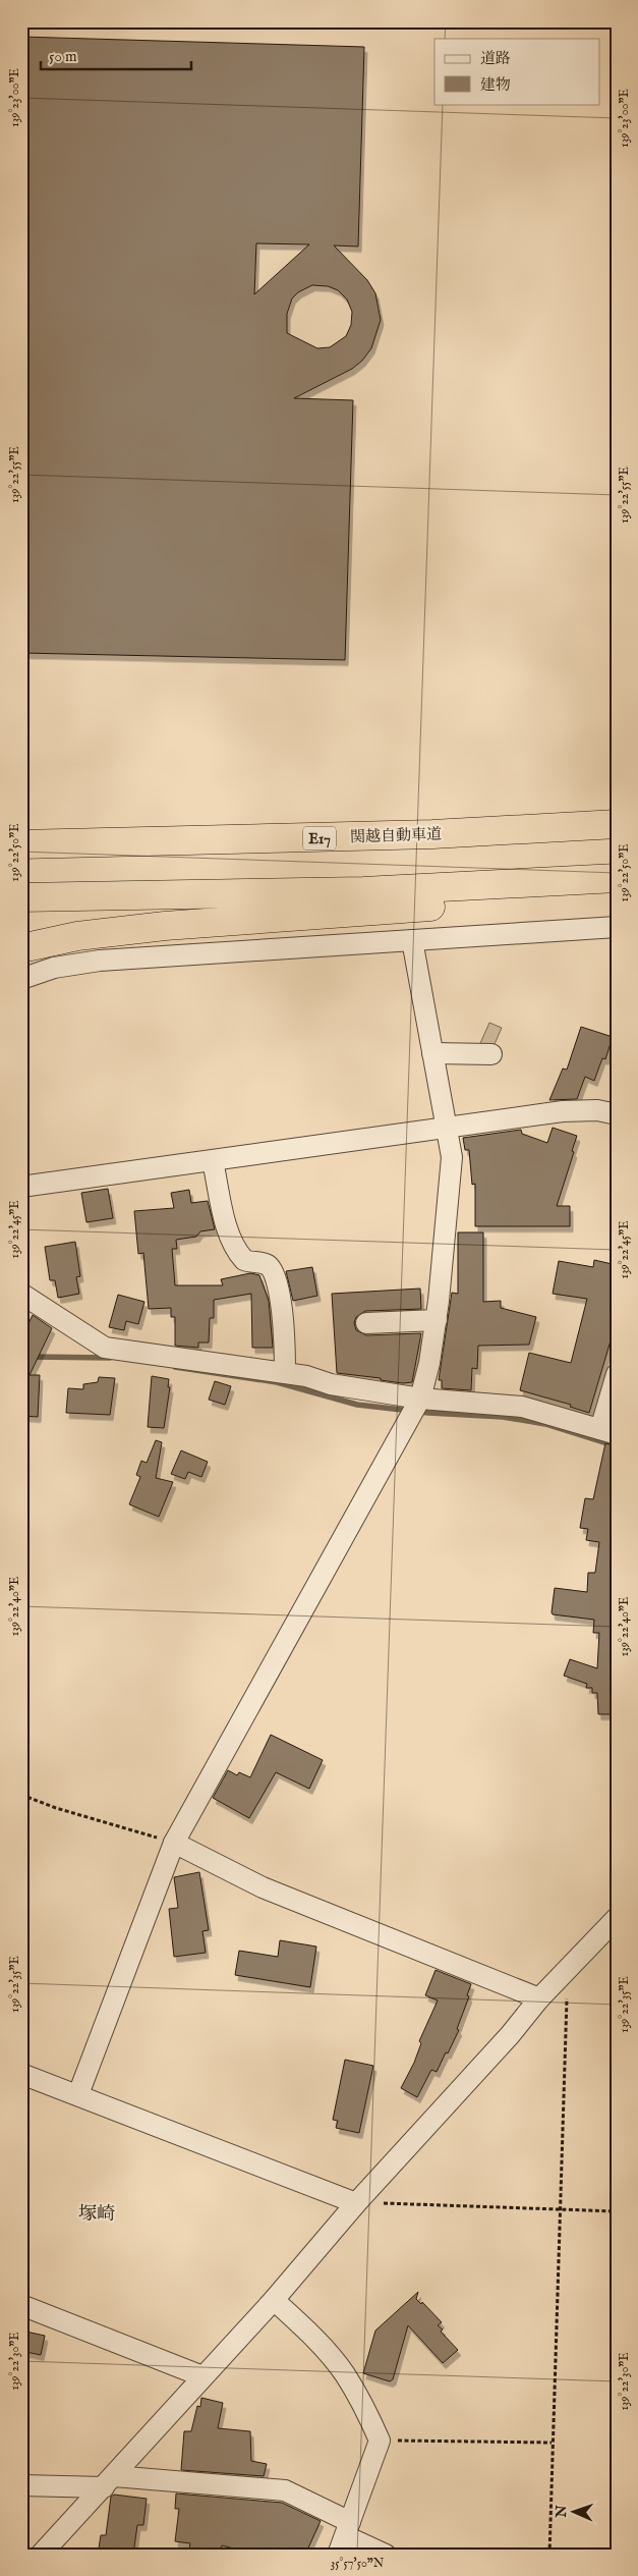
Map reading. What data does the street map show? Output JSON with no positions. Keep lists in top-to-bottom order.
{
  "streets": {
    "highway": ["関越自動車道", "E17"]
  },
  "districts": ["塚崎"],
  "legend": ["道路", "建物"],
  "scale_bar": "50 m",
  "north": "left",
  "coordinates": [
    "139°23'00\"E",
    "139°22'55\"E",
    "139°22'50\"E",
    "139°22'45\"E",
    "139°22'40\"E",
    "139°22'35\"E",
    "139°22'30\"E",
    "35°57'50\"N"
  ]
}
